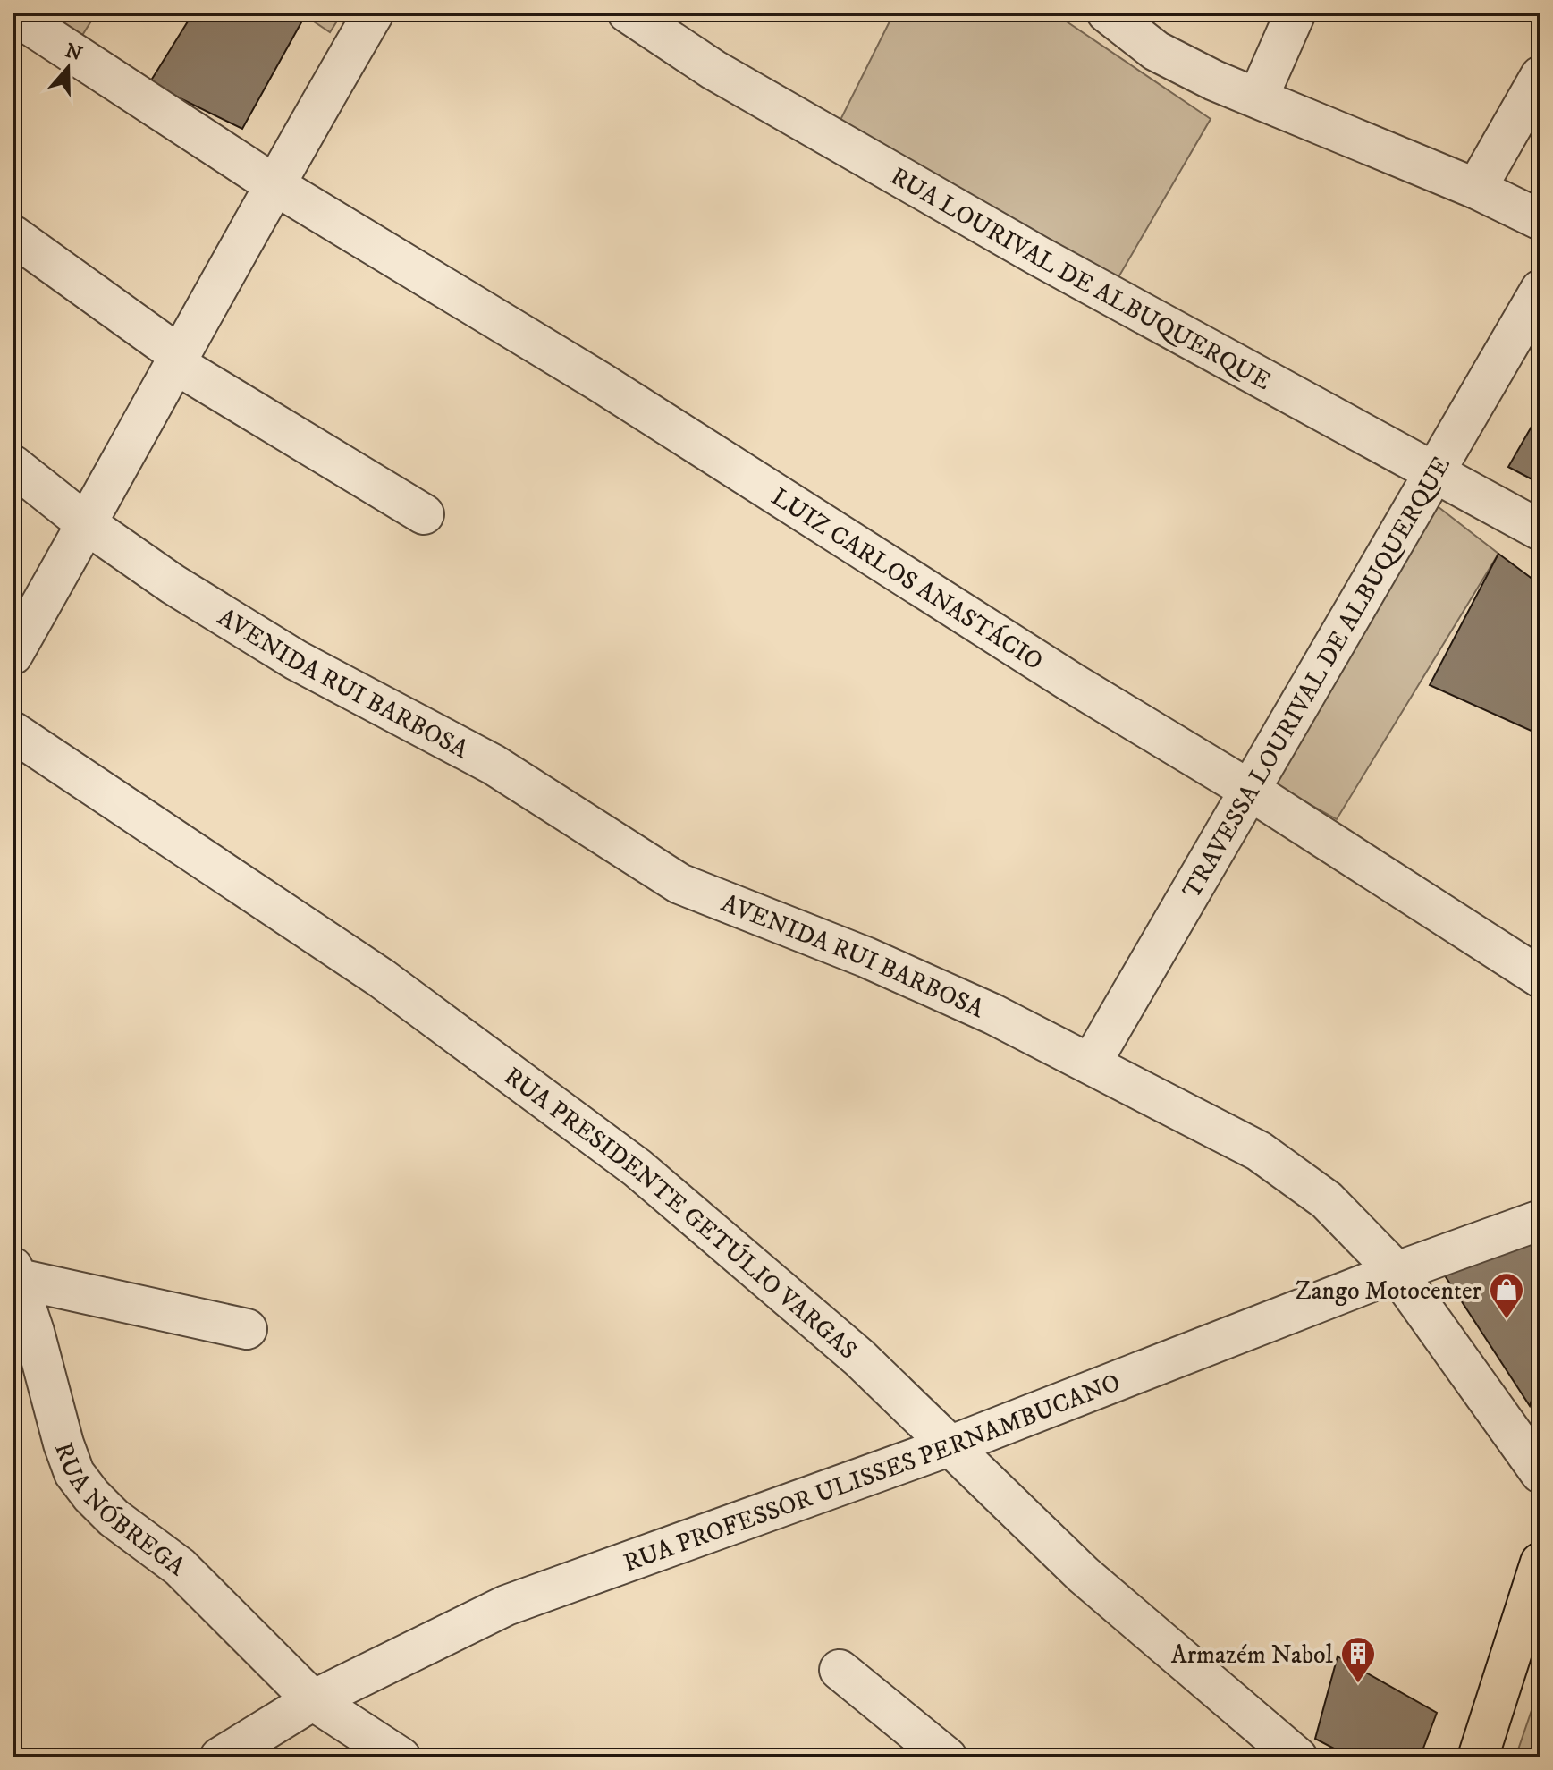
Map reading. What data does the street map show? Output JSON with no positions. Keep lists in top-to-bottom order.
{
  "streets": {
    "street": [
      "RUA LOURIVAL DE ALBUQUERQUE",
      "LUIZ CARLOS ANASTÁCIO",
      "TRAVESSA LOURIVAL DE ALBUQUERQUE",
      "AVENIDA RUI BARBOSA",
      "RUA PRESIDENTE GETÚLIO VARGAS",
      "RUA PROFESSOR ULISSES PERNAMBUCANO",
      "RUA NÓBREGA"
    ]
  },
  "crossings": [
    ["RUA LOURIVAL DE ALBUQUERQUE", "TRAVESSA LOURIVAL DE ALBUQUERQUE"],
    ["LUIZ CARLOS ANASTÁCIO", "TRAVESSA LOURIVAL DE ALBUQUERQUE"],
    ["TRAVESSA LOURIVAL DE ALBUQUERQUE", "AVENIDA RUI BARBOSA"],
    ["AVENIDA RUI BARBOSA", "RUA PROFESSOR ULISSES PERNAMBUCANO"],
    ["RUA PRESIDENTE GETÚLIO VARGAS", "RUA PROFESSOR ULISSES PERNAMBUCANO"],
    ["RUA PROFESSOR ULISSES PERNAMBUCANO", "RUA NÓBREGA"]
  ],
  "places": {
    "shop": ["Zango Motocenter"],
    "building": ["Armazém Nabol"]
  },
  "north": "top"
}
